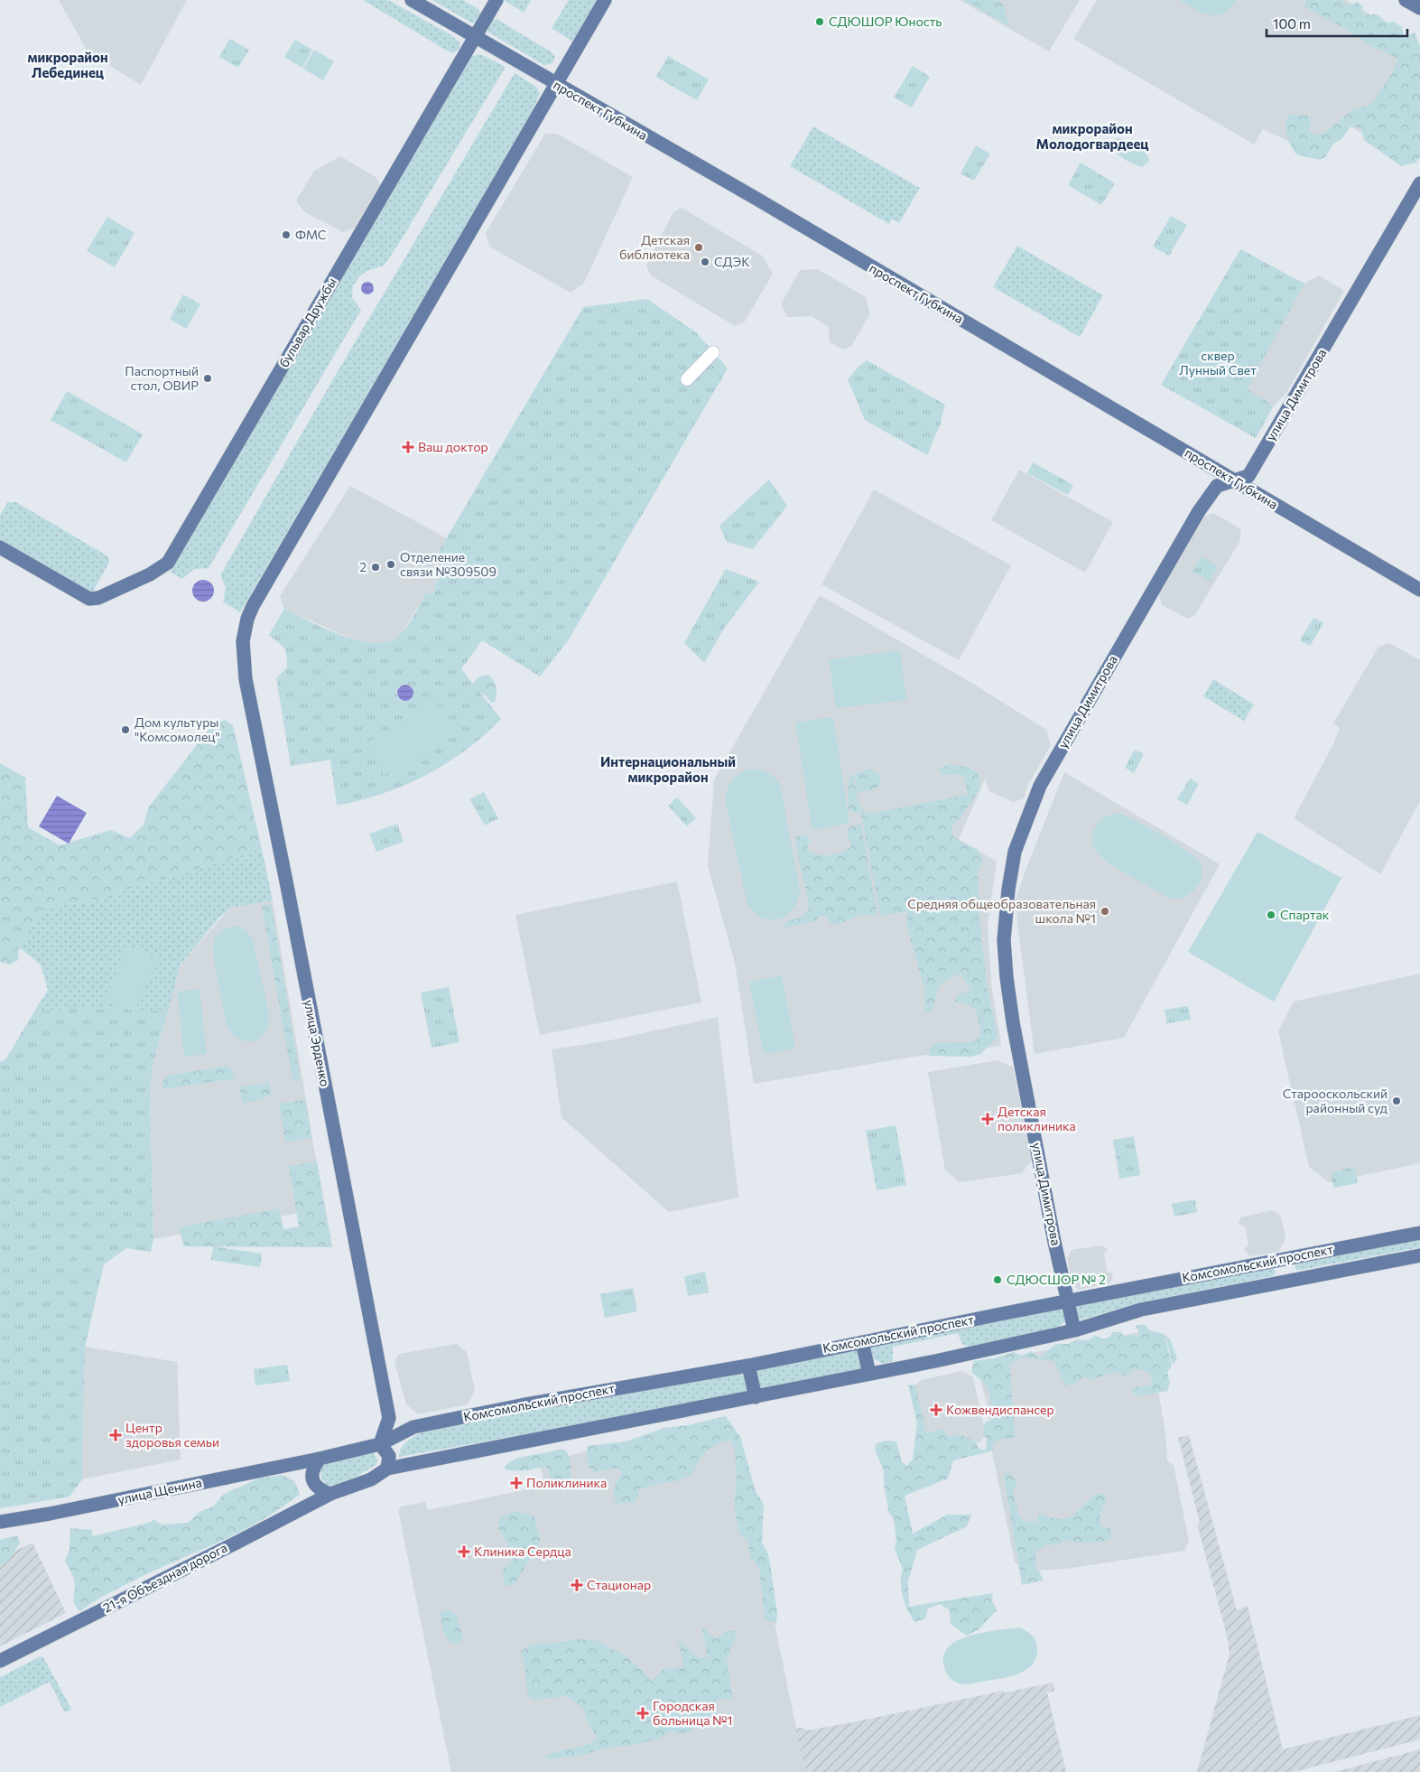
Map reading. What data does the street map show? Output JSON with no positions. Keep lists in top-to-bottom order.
{
  "streets": {
    "main road": [
      "проспект Губкина",
      "бульвар Дружбы",
      "улица Димитрова",
      "улица Эрденко",
      "Комсомольский проспект",
      "улица Щенина",
      "21-я Объездная дорога"
    ]
  },
  "crossings": [
    ["проспект Губкина", "бульвар Дружбы"],
    ["проспект Губкина", "улица Димитрова"],
    ["проспект Губкина", "улица Эрденко"],
    ["улица Димитрова", "Комсомольский проспект"],
    ["улица Эрденко", "Комсомольский проспект"],
    ["Комсомольский проспект", "улица Щенина"],
    ["Комсомольский проспект", "21-я Объездная дорога"]
  ],
  "districts": ["микрорайон Лебединец", "микрорайон Молодогвардеец", "Интернациональный микрорайон"],
  "parks": ["сквер Лунный Свет"],
  "places": {
    "other": [
      "СДЮШОР Юность",
      "ФМС",
      "Детская библиотека",
      "СДЭК",
      "Паспортный стол, ОВИР",
      "Отделение связи №309509",
      "2",
      "Дом культуры \"Комсомолец\"",
      "Средняя общеобразовательная школа №1",
      "Спартак",
      "Старооскольский районный суд",
      "СДЮСШОР № 2"
    ],
    "health": [
      "Ваш доктор",
      "Детская поликлиника",
      "Кожвендиспансер",
      "Центр здоровья семьи",
      "Поликлиника",
      "Клиника Сердца",
      "Стационар",
      "Городская больница №1"
    ]
  },
  "scale_bar": "100 m"
}
